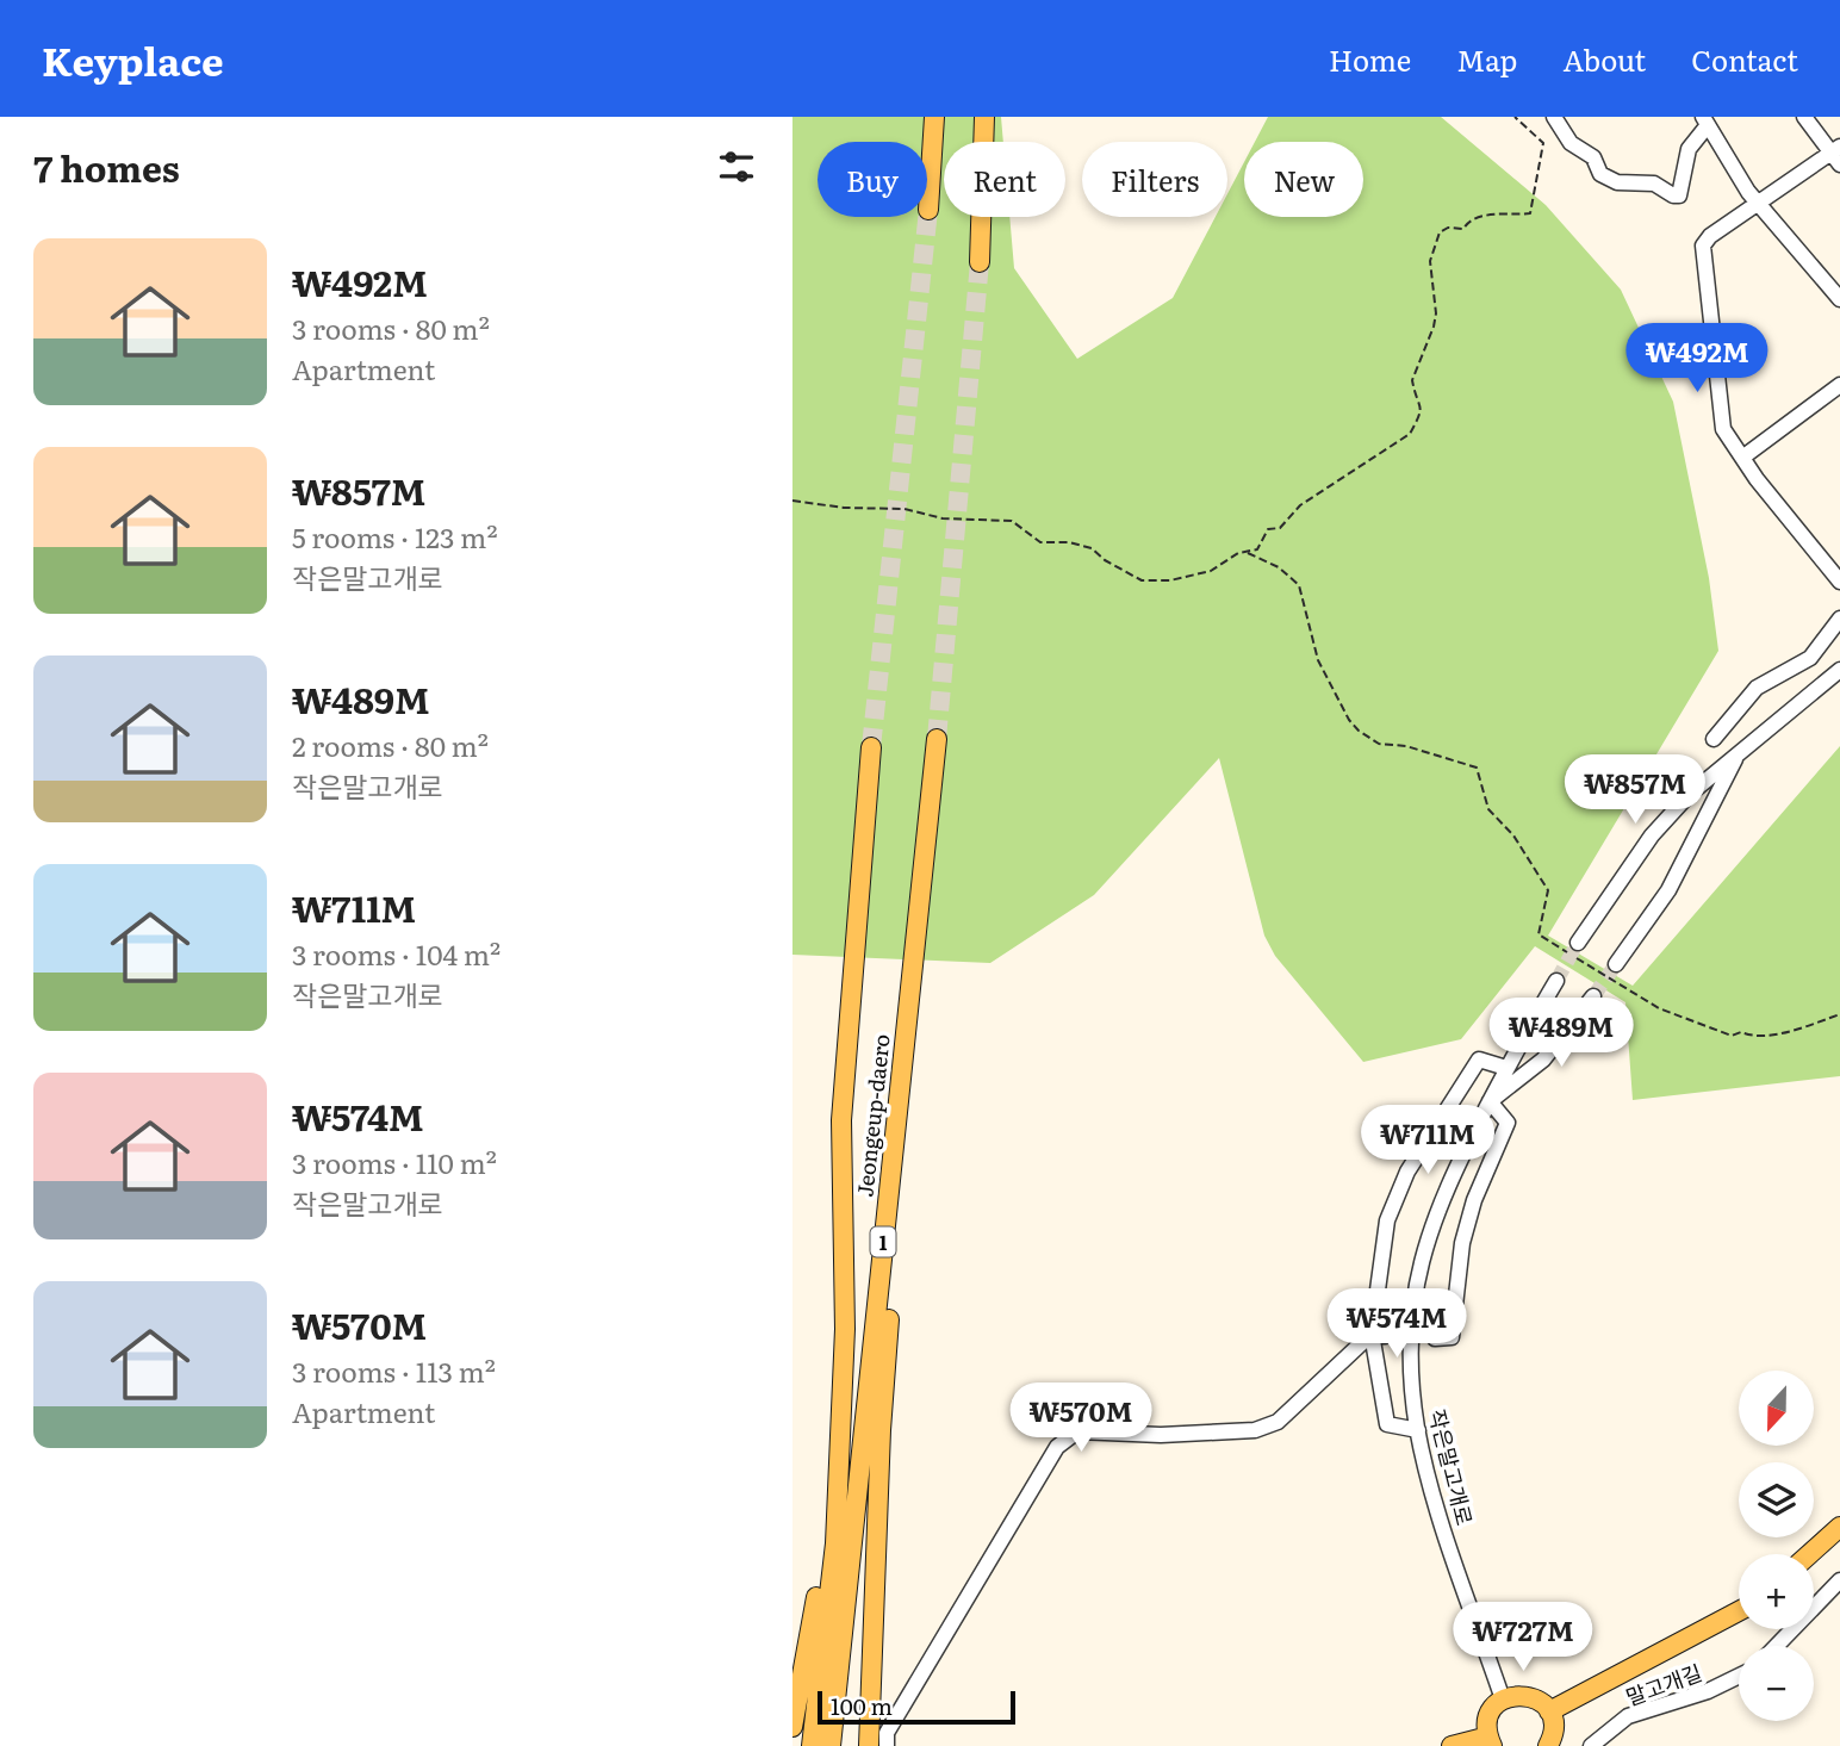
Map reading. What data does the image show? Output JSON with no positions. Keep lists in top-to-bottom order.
{
  "streets": {
    "main road": ["Jeongeup-daero", "1"],
    "street": ["작은말고개로", "말고개길"]
  },
  "scale_bar": "100 m",
  "north": "bottom",
  "page": {
    "header": "Keyplace",
    "nav": [
      "Home",
      "Map",
      "About",
      "Contact"
    ],
    "heading": "7 homes",
    "chip": [
      "Buy",
      "Rent",
      "Filters",
      "New"
    ],
    "list": [
      {
        "name": "₩492M",
        "note": "3 rooms · 80 m² · Apartment"
      },
      {
        "name": "₩857M",
        "note": "5 rooms · 123 m² · 작은말고개로"
      },
      {
        "name": "₩489M",
        "note": "2 rooms · 80 m² · 작은말고개로"
      },
      {
        "name": "₩711M",
        "note": "3 rooms · 104 m² · 작은말고개로"
      },
      {
        "name": "₩574M",
        "note": "3 rooms · 110 m² · 작은말고개로"
      },
      {
        "name": "₩570M",
        "note": "3 rooms · 113 m² · Apartment"
      }
    ],
    "price": [
      "₩492M",
      "₩857M",
      "₩489M",
      "₩711M",
      "₩574M",
      "₩570M",
      "₩727M"
    ],
    "map_buttons": ["+", "−"],
    "scale": "100 m"
  }
}
